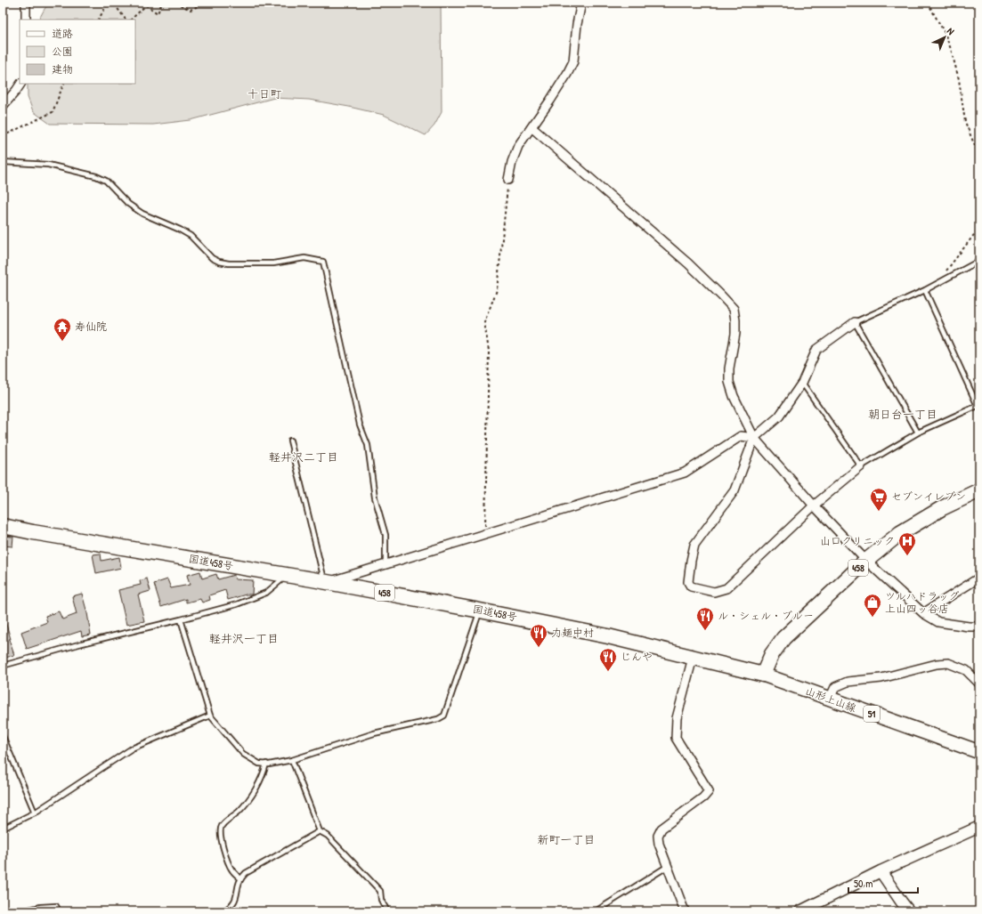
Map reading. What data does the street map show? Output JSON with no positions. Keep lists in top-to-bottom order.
{
  "streets": {
    "highway": ["国道458号", "458"],
    "main road": ["山形上山線", "51"]
  },
  "crossings": [
    ["国道458号", "458"],
    ["国道458号", "山形上山線"],
    ["458", "山形上山線"]
  ],
  "districts": [
    "十日町",
    "朝日台一丁目",
    "軽井沢二丁目",
    "軽井沢一丁目",
    "新町一丁目"
  ],
  "places": {
    "temple": ["寿仙院"],
    "supermarket": ["セブンイレブン"],
    "hospital": ["山口クリニック"],
    "shop": ["ツルハドラッグ 上山四ッ谷店"],
    "restaurant": ["ル・シェル・ブルー", "力麺中村", "じんや"]
  },
  "legend": ["道路", "公園", "建物"],
  "scale_bar": "50 m",
  "north": "top right"
}
